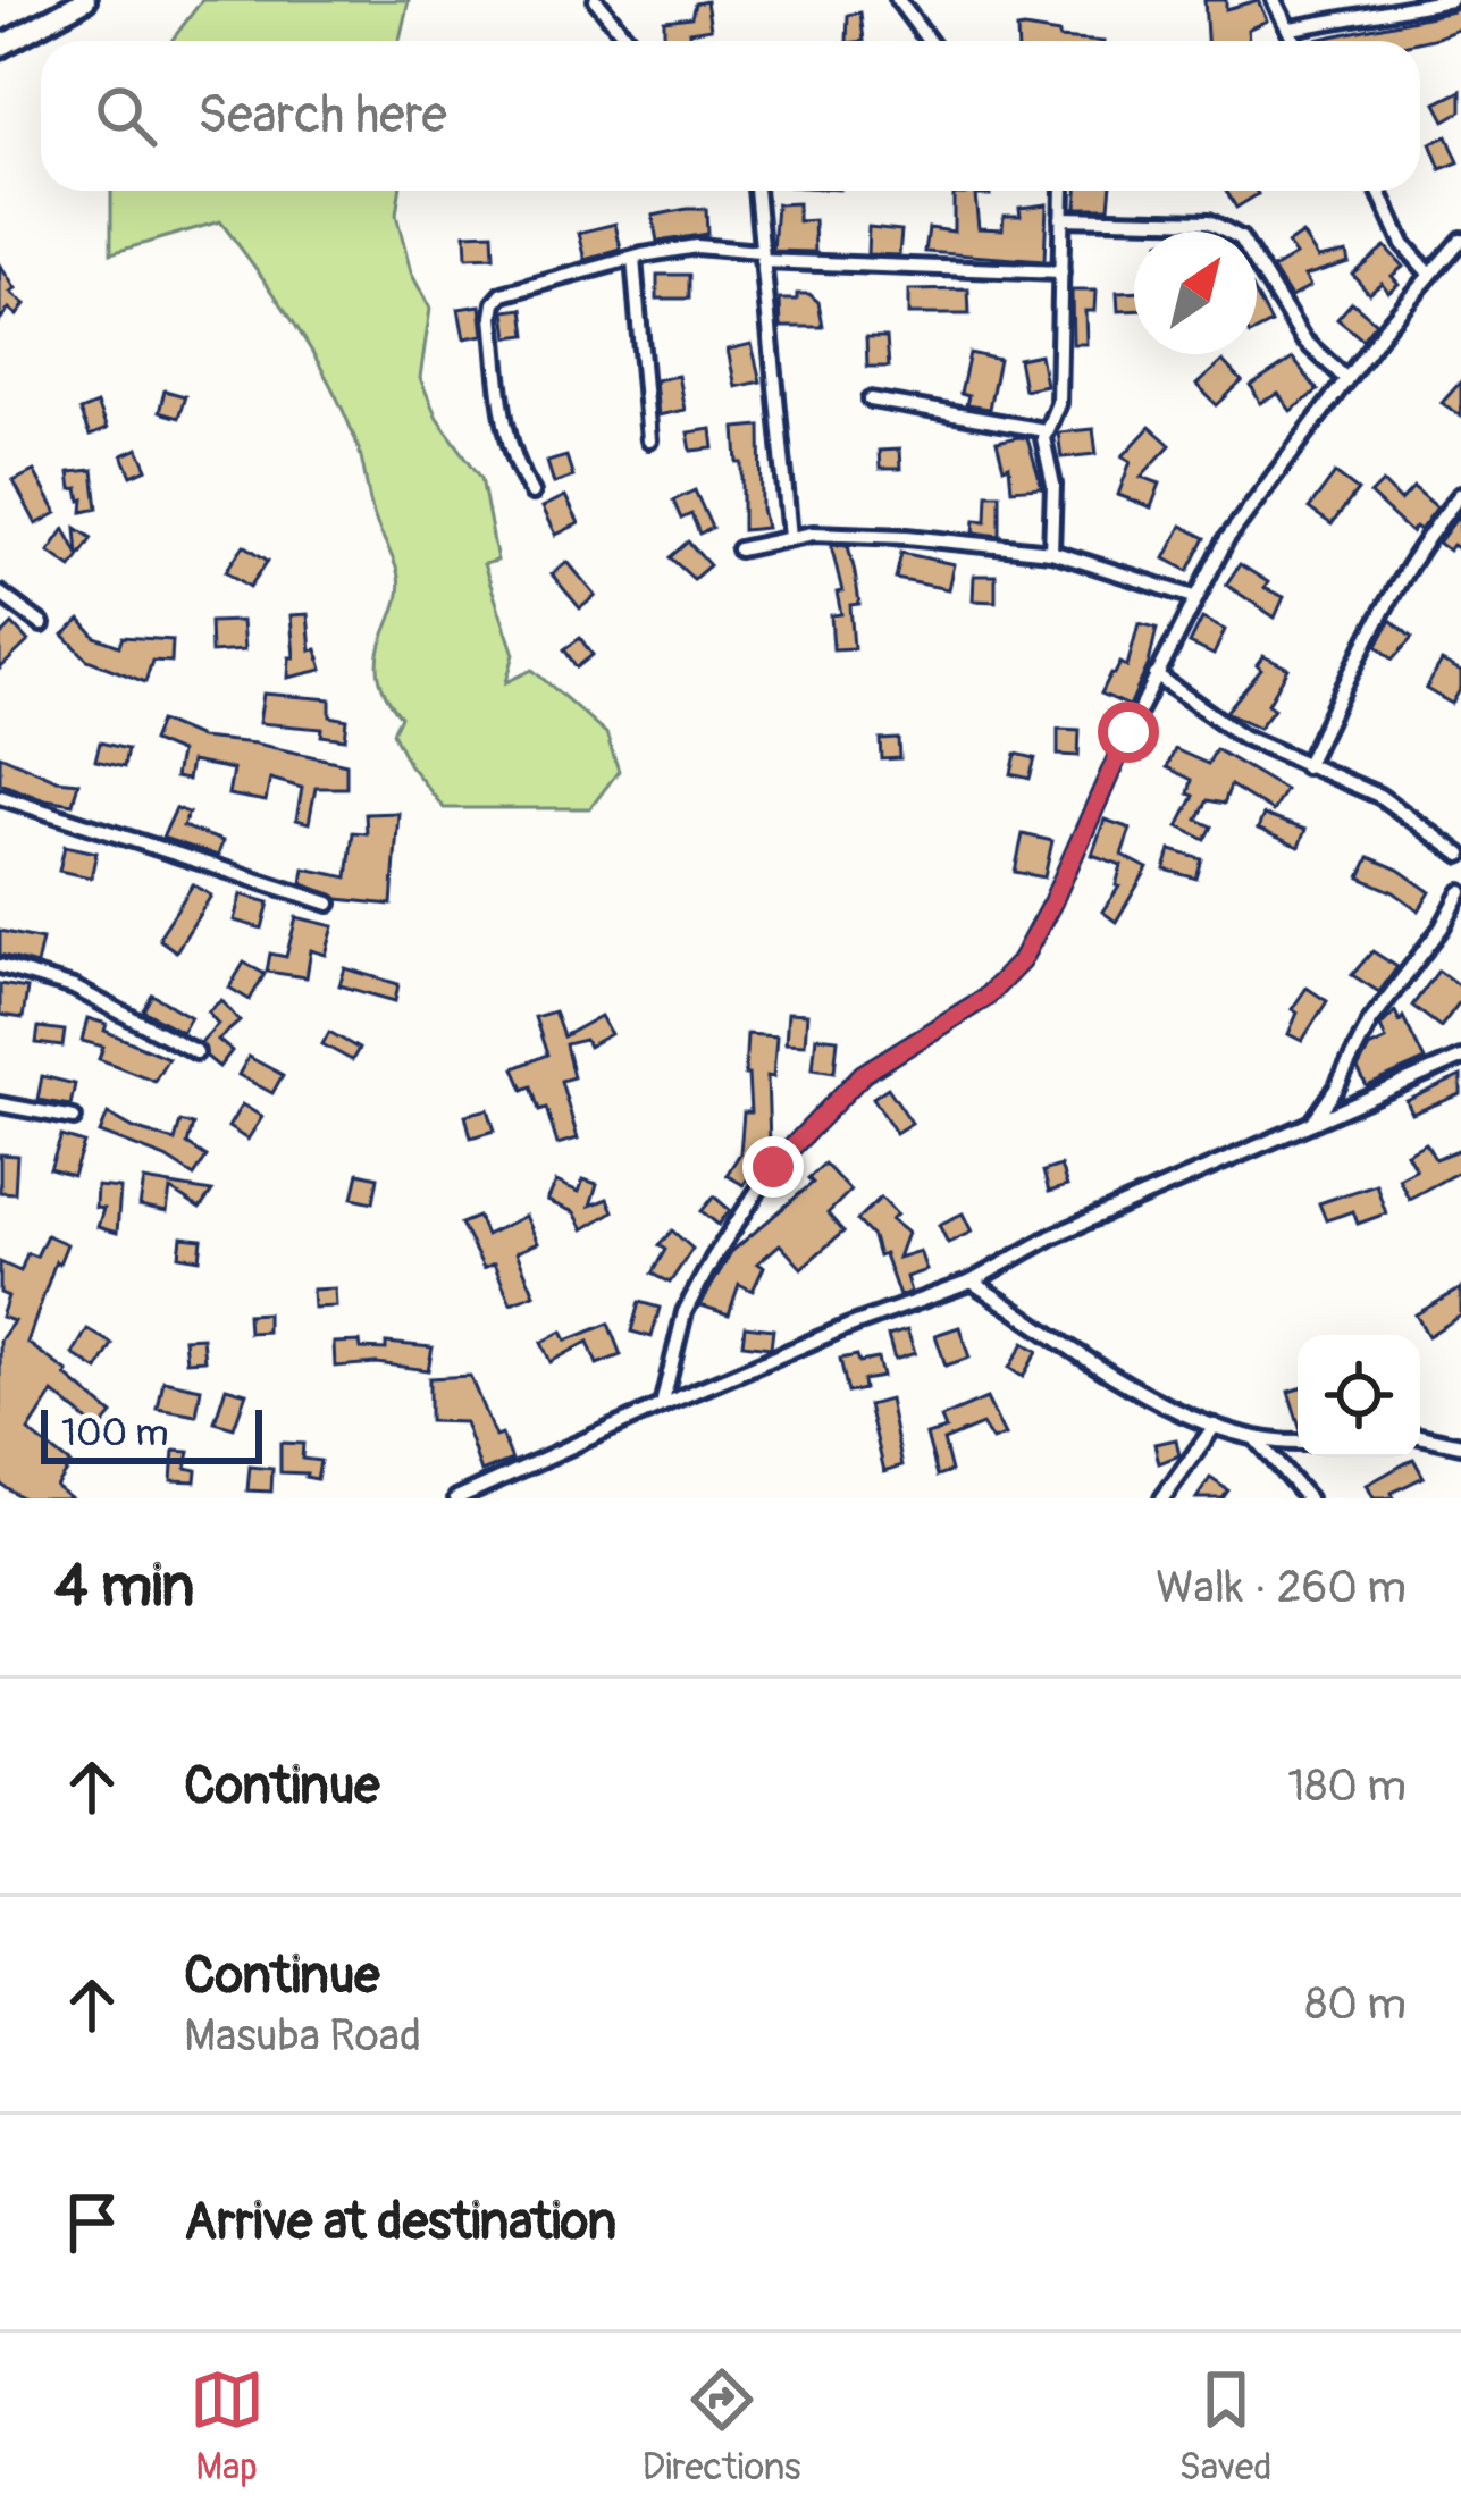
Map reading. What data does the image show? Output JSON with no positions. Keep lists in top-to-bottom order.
{
  "scale_bar": "100 m",
  "north": "top right",
  "page": {
    "search": "Search here",
    "scale": "100 m",
    "heading": ["4 min", "Walk · 260 m"],
    "list": [
      ["Continue", "180 m"],
      ["Continue", "Masuba Road", "80 m"],
      "Arrive at destination"
    ],
    "nav": ["Map", "Directions", "Saved"]
  }
}
